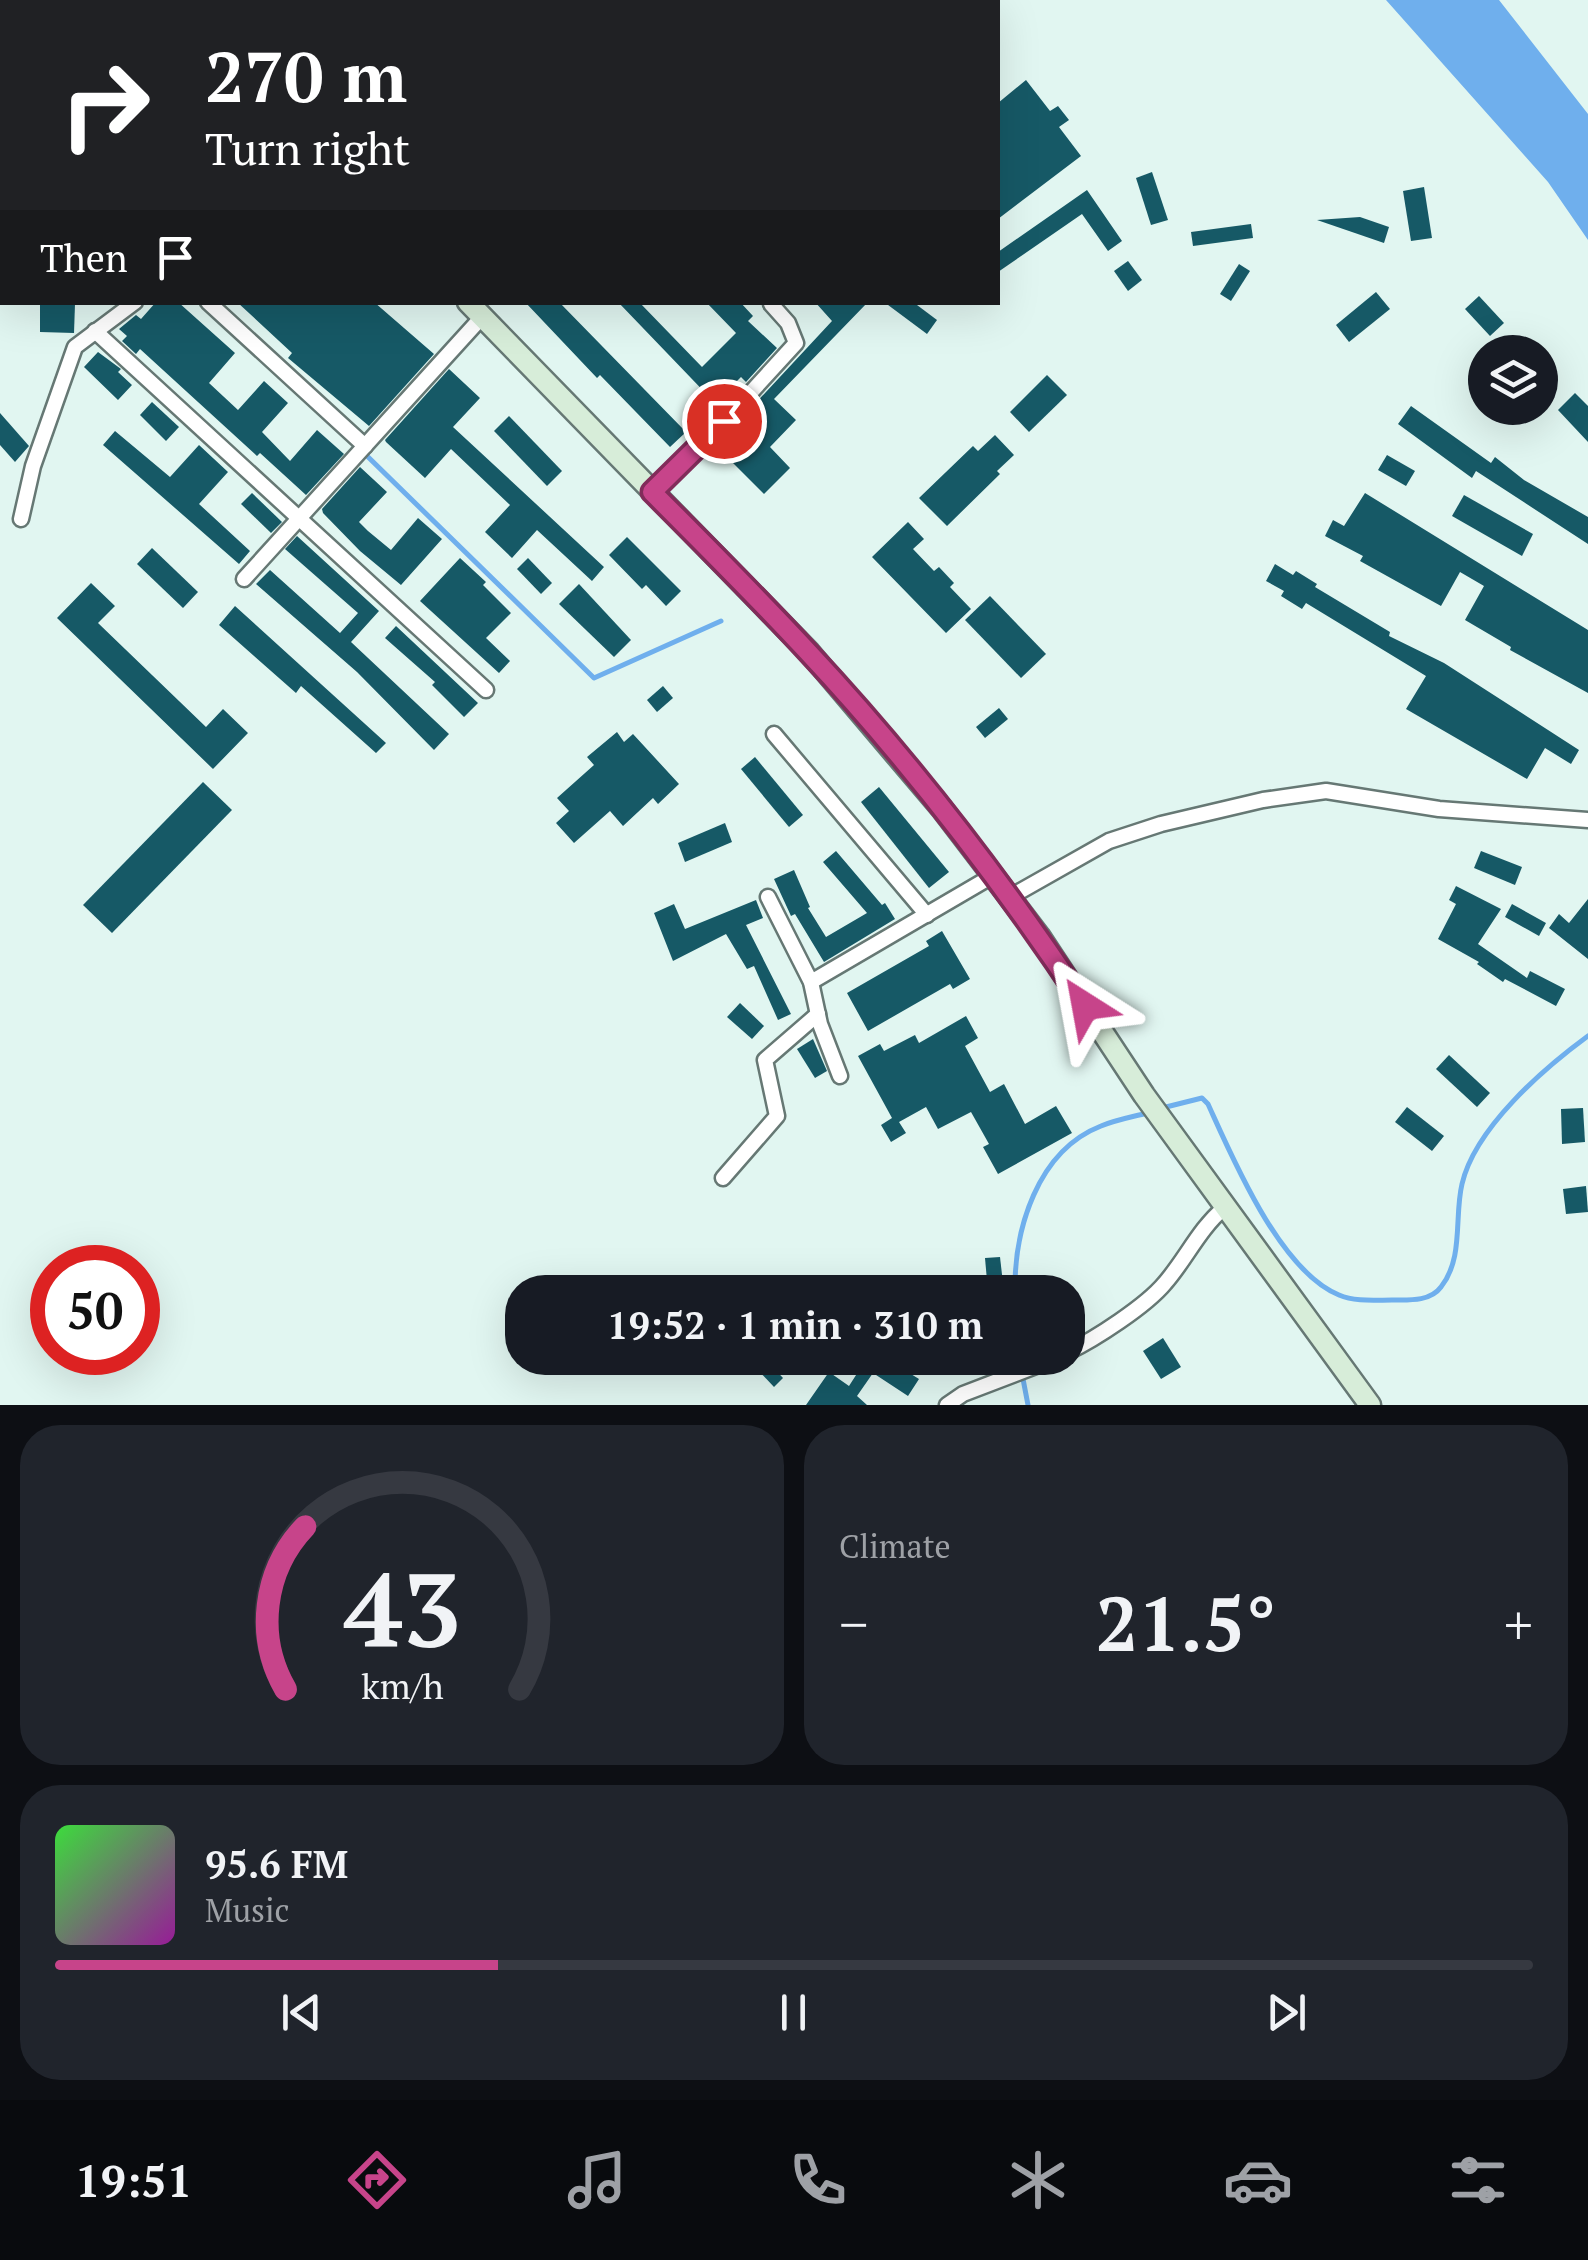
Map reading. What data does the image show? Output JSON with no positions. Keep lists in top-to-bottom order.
{
  "page": {
    "turn": ["270 m", "Turn right"],
    "then": "Then",
    "limit": "50",
    "trip": "19:52 · 1 min · 310 m",
    "tile": "Climate",
    "heat": ["−", "21.5°", "+"],
    "song": ["95.6 FM", "Music"],
    "tabs": "19:51",
    "gauge": ["43", "km/h"]
  }
}
